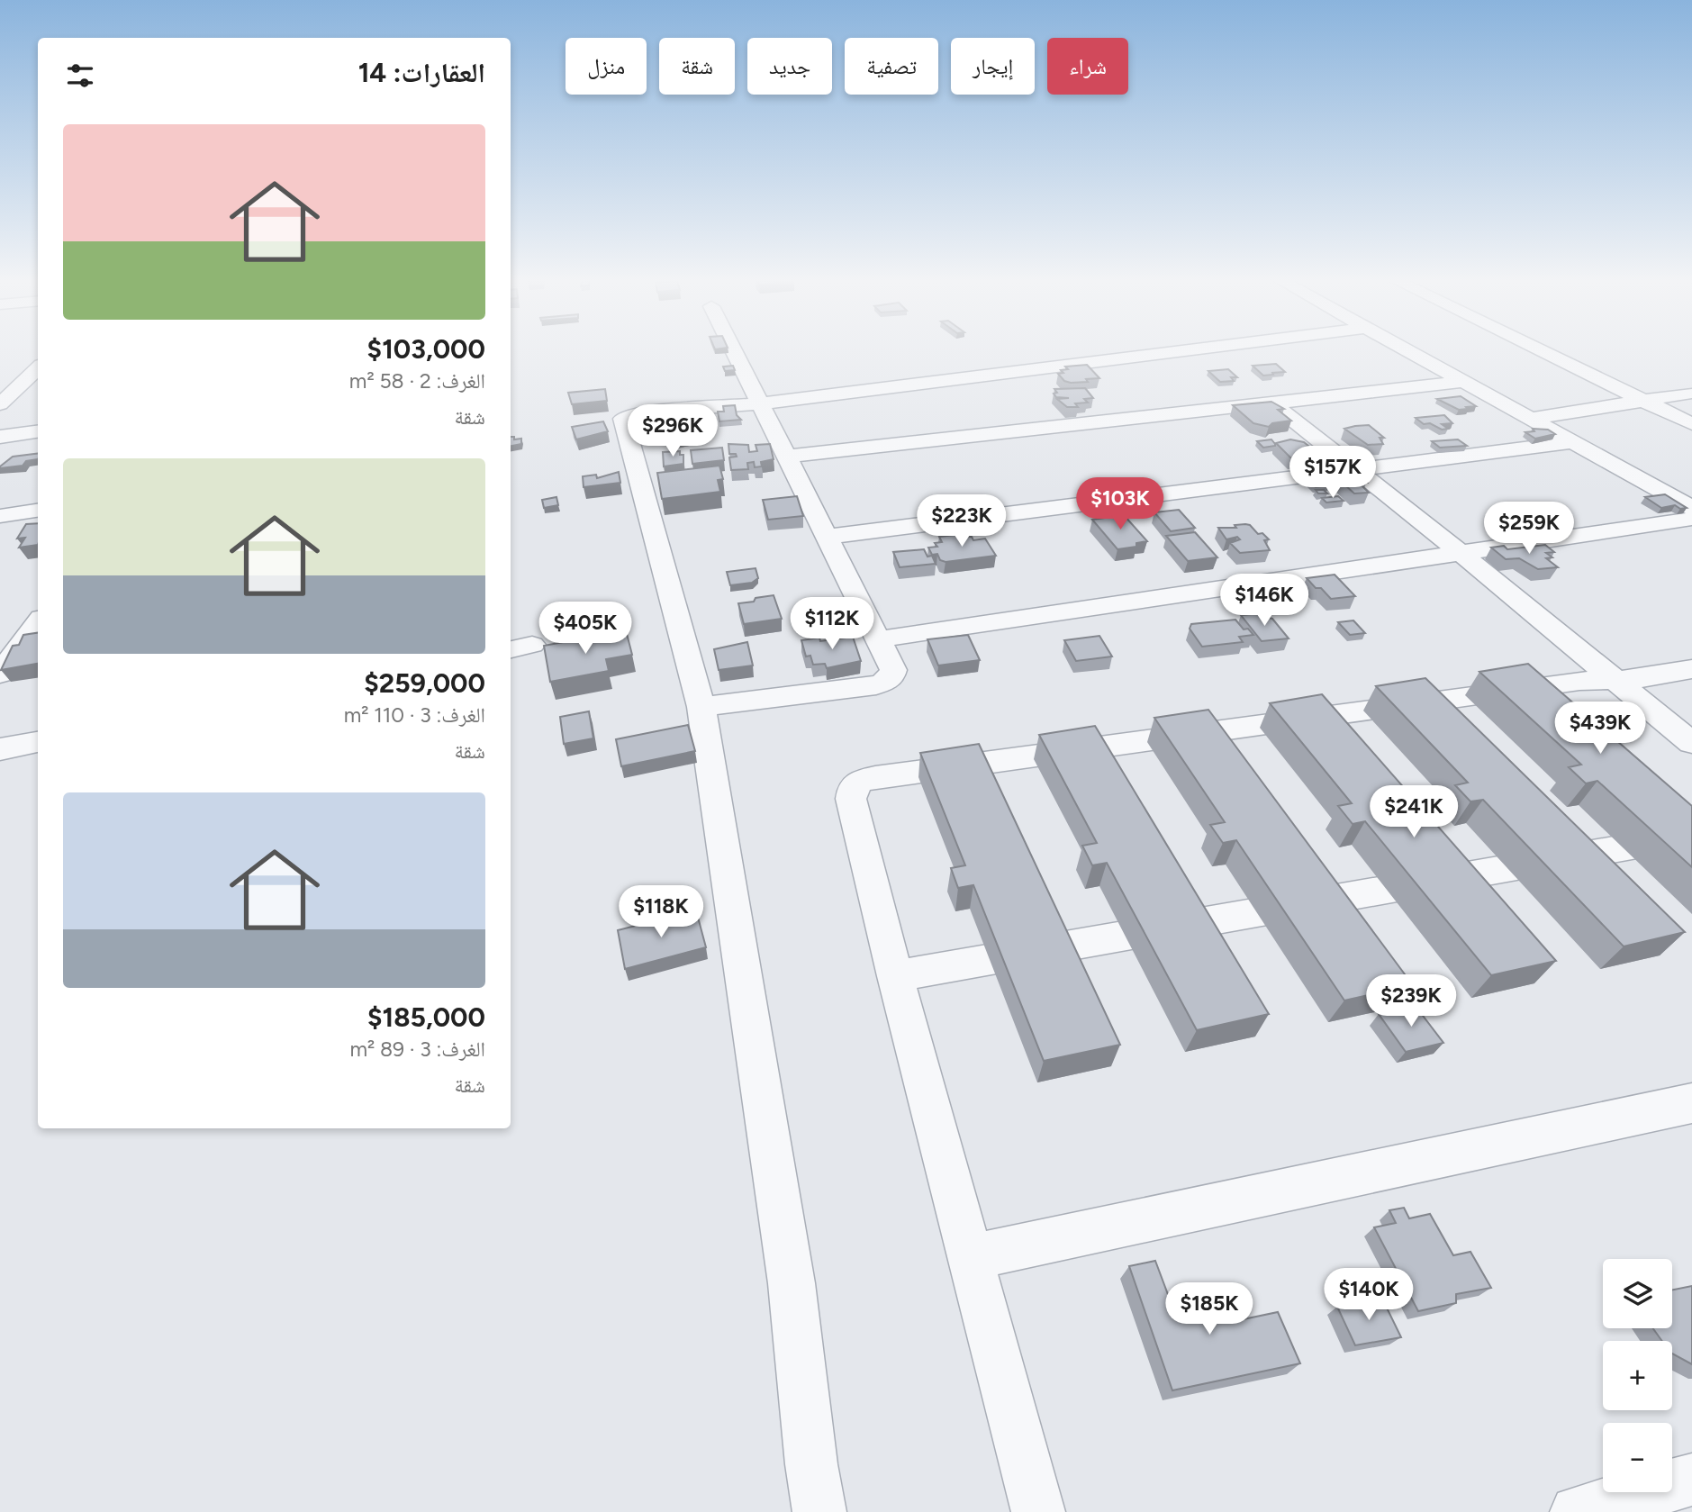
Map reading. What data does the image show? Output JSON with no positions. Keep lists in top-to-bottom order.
{
  "page": {
    "chip": [
      "شراء",
      "إيجار",
      "تصفية",
      "جديد",
      "شقة",
      "منزل"
    ],
    "heading": "العقارات: 14",
    "list": [
      {
        "name": "$103,000",
        "note": "الغرف: 2 · 58 m² · شقة"
      },
      {
        "name": "$259,000",
        "note": "الغرف: 3 · 110 m² · شقة"
      },
      {
        "name": "$185,000",
        "note": "الغرف: 3 · 89 m² · شقة"
      }
    ],
    "price": [
      "$296K",
      "$157K",
      "$103K",
      "$223K",
      "$259K",
      "$146K",
      "$112K",
      "$405K",
      "$439K",
      "$241K",
      "$118K",
      "$239K",
      "$140K",
      "$185K"
    ],
    "map_buttons": ["+", "−"]
  }
}
